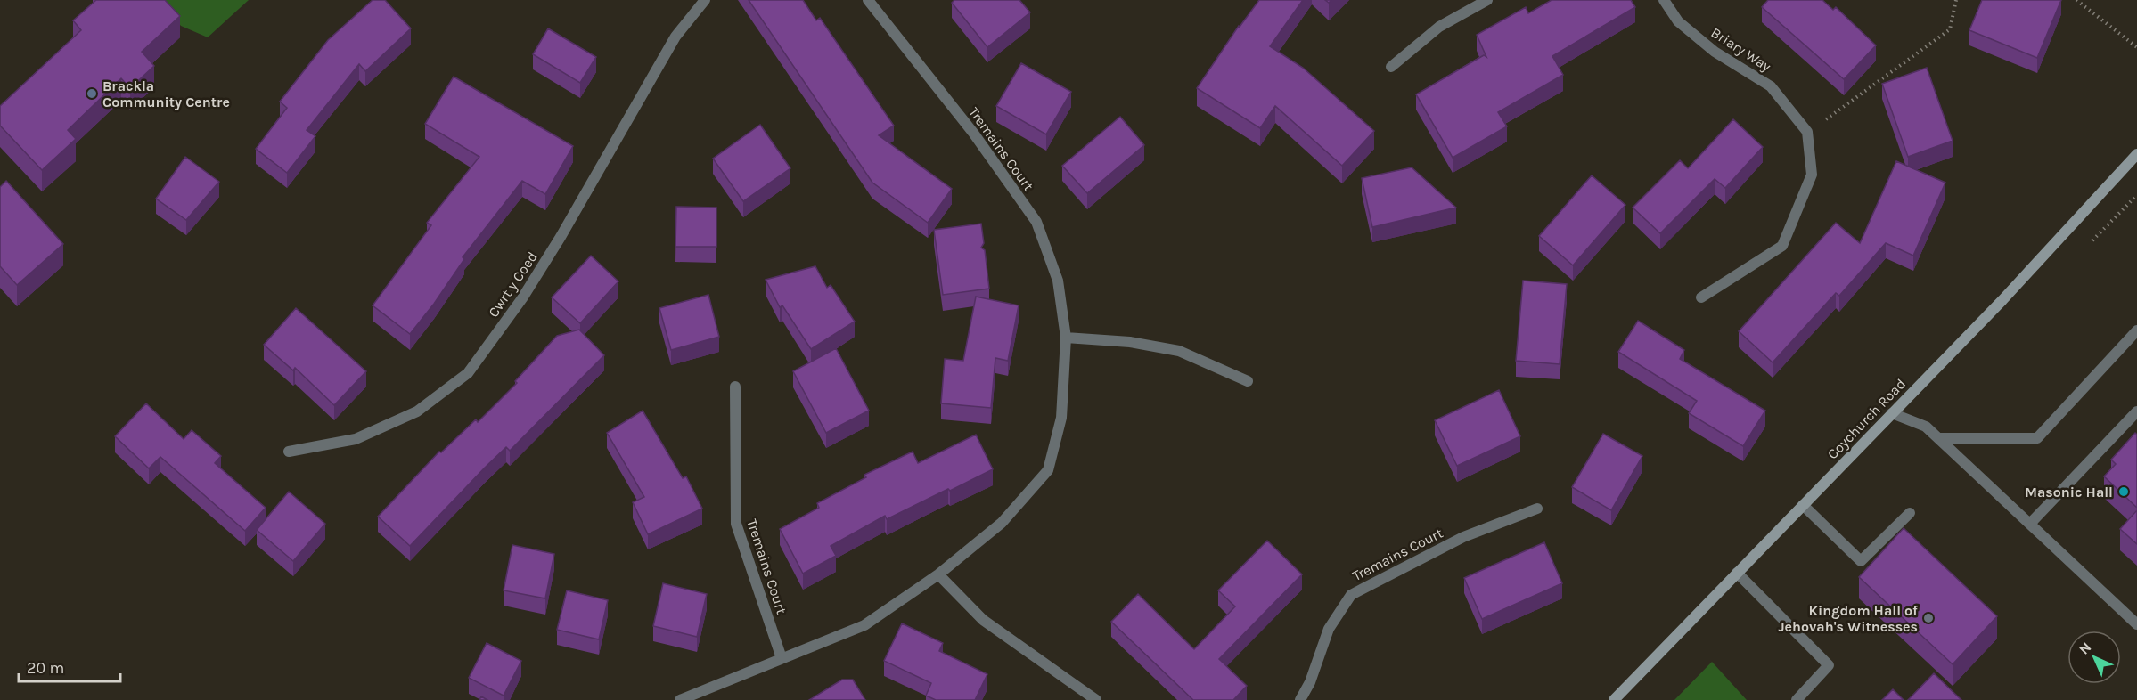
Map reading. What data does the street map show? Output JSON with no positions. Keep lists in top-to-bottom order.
{
  "streets": {
    "main road": ["Coychurch Road"],
    "street": ["Briary Way", "Tremains Court", "Cwrt y Coed"]
  },
  "places": ["Brackla Community Centre", "Masonic Hall", "Kingdom Hall of Jehovah's Witnesses"],
  "scale_bar": "20 m",
  "north": "top left"
}
